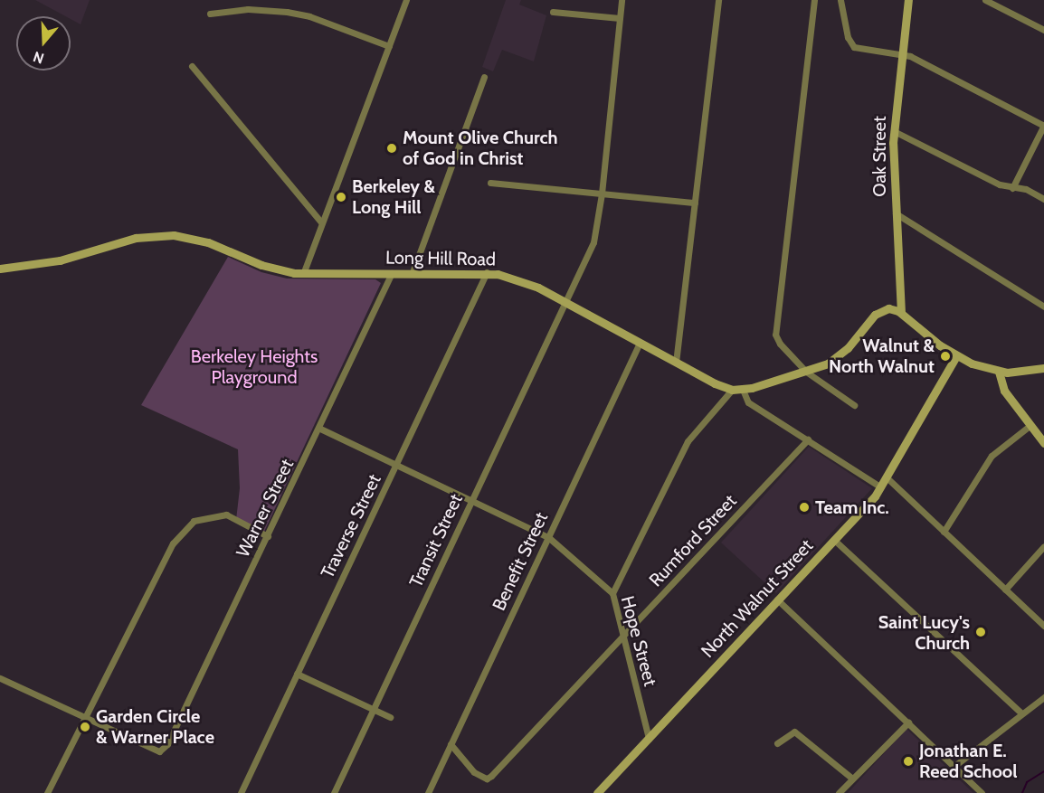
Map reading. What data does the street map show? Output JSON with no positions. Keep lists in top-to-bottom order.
{
  "streets": {
    "main road": ["Oak Street", "Long Hill Road", "North Walnut Street"],
    "street": [
      "Warner Street",
      "Traverse Street",
      "Transit Street",
      "Rumford Street",
      "Benefit Street",
      "Hope Street"
    ]
  },
  "crossings": [
    ["Oak Street", "Long Hill Road"],
    ["Long Hill Road", "Warner Street"],
    ["Long Hill Road", "Traverse Street"],
    ["Long Hill Road", "Transit Street"],
    ["Long Hill Road", "Benefit Street"],
    ["Warner Street", "Hope Street"],
    ["Traverse Street", "Hope Street"],
    ["Transit Street", "Hope Street"],
    ["Rumford Street", "Benefit Street"],
    ["Rumford Street", "Hope Street"],
    ["Benefit Street", "Hope Street"],
    ["North Walnut Street", "Hope Street"]
  ],
  "parks": ["Berkeley Heights Playground"],
  "places": [
    "Mount Olive Church of God in Christ",
    "Berkeley & Long Hill",
    "Walnut & North Walnut",
    "Team Inc.",
    "Saint Lucy's Church",
    "Garden Circle & Warner Place",
    "Jonathan E. Reed School"
  ],
  "north": "bottom"
}
